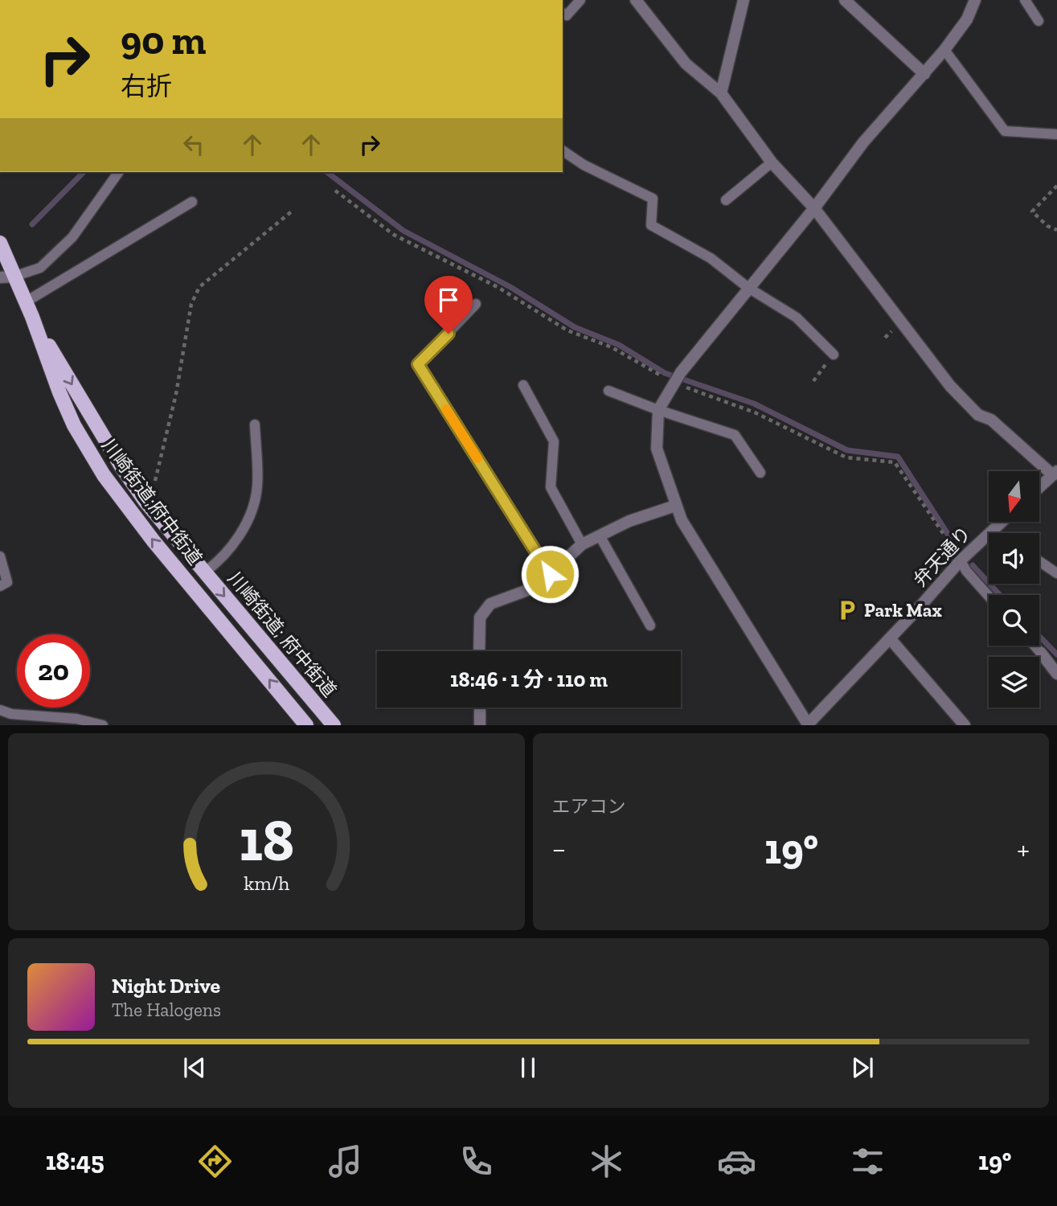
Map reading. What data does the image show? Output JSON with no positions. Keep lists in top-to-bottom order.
{
  "streets": {
    "main road": ["川崎街道;府中街道", "川崎街道; 府中街道"],
    "street": ["弁天通り"]
  },
  "crossings": [
    ["川崎街道;府中街道", "川崎街道; 府中街道"]
  ],
  "one_way": ["川崎街道;府中街道", "川崎街道; 府中街道"],
  "places": {
    "parking": ["Park Max"]
  },
  "north": "bottom",
  "page": {
    "turn": ["90 m", "右折"],
    "limit": "20",
    "trip": "18:46 · 1 分 · 110 m",
    "tile": "エアコン",
    "heat": ["−", "19°", "+"],
    "song": ["Night Drive", "The Halogens"],
    "tabs": ["18:45", "19°"],
    "gauge": ["18", "km/h"]
  }
}
